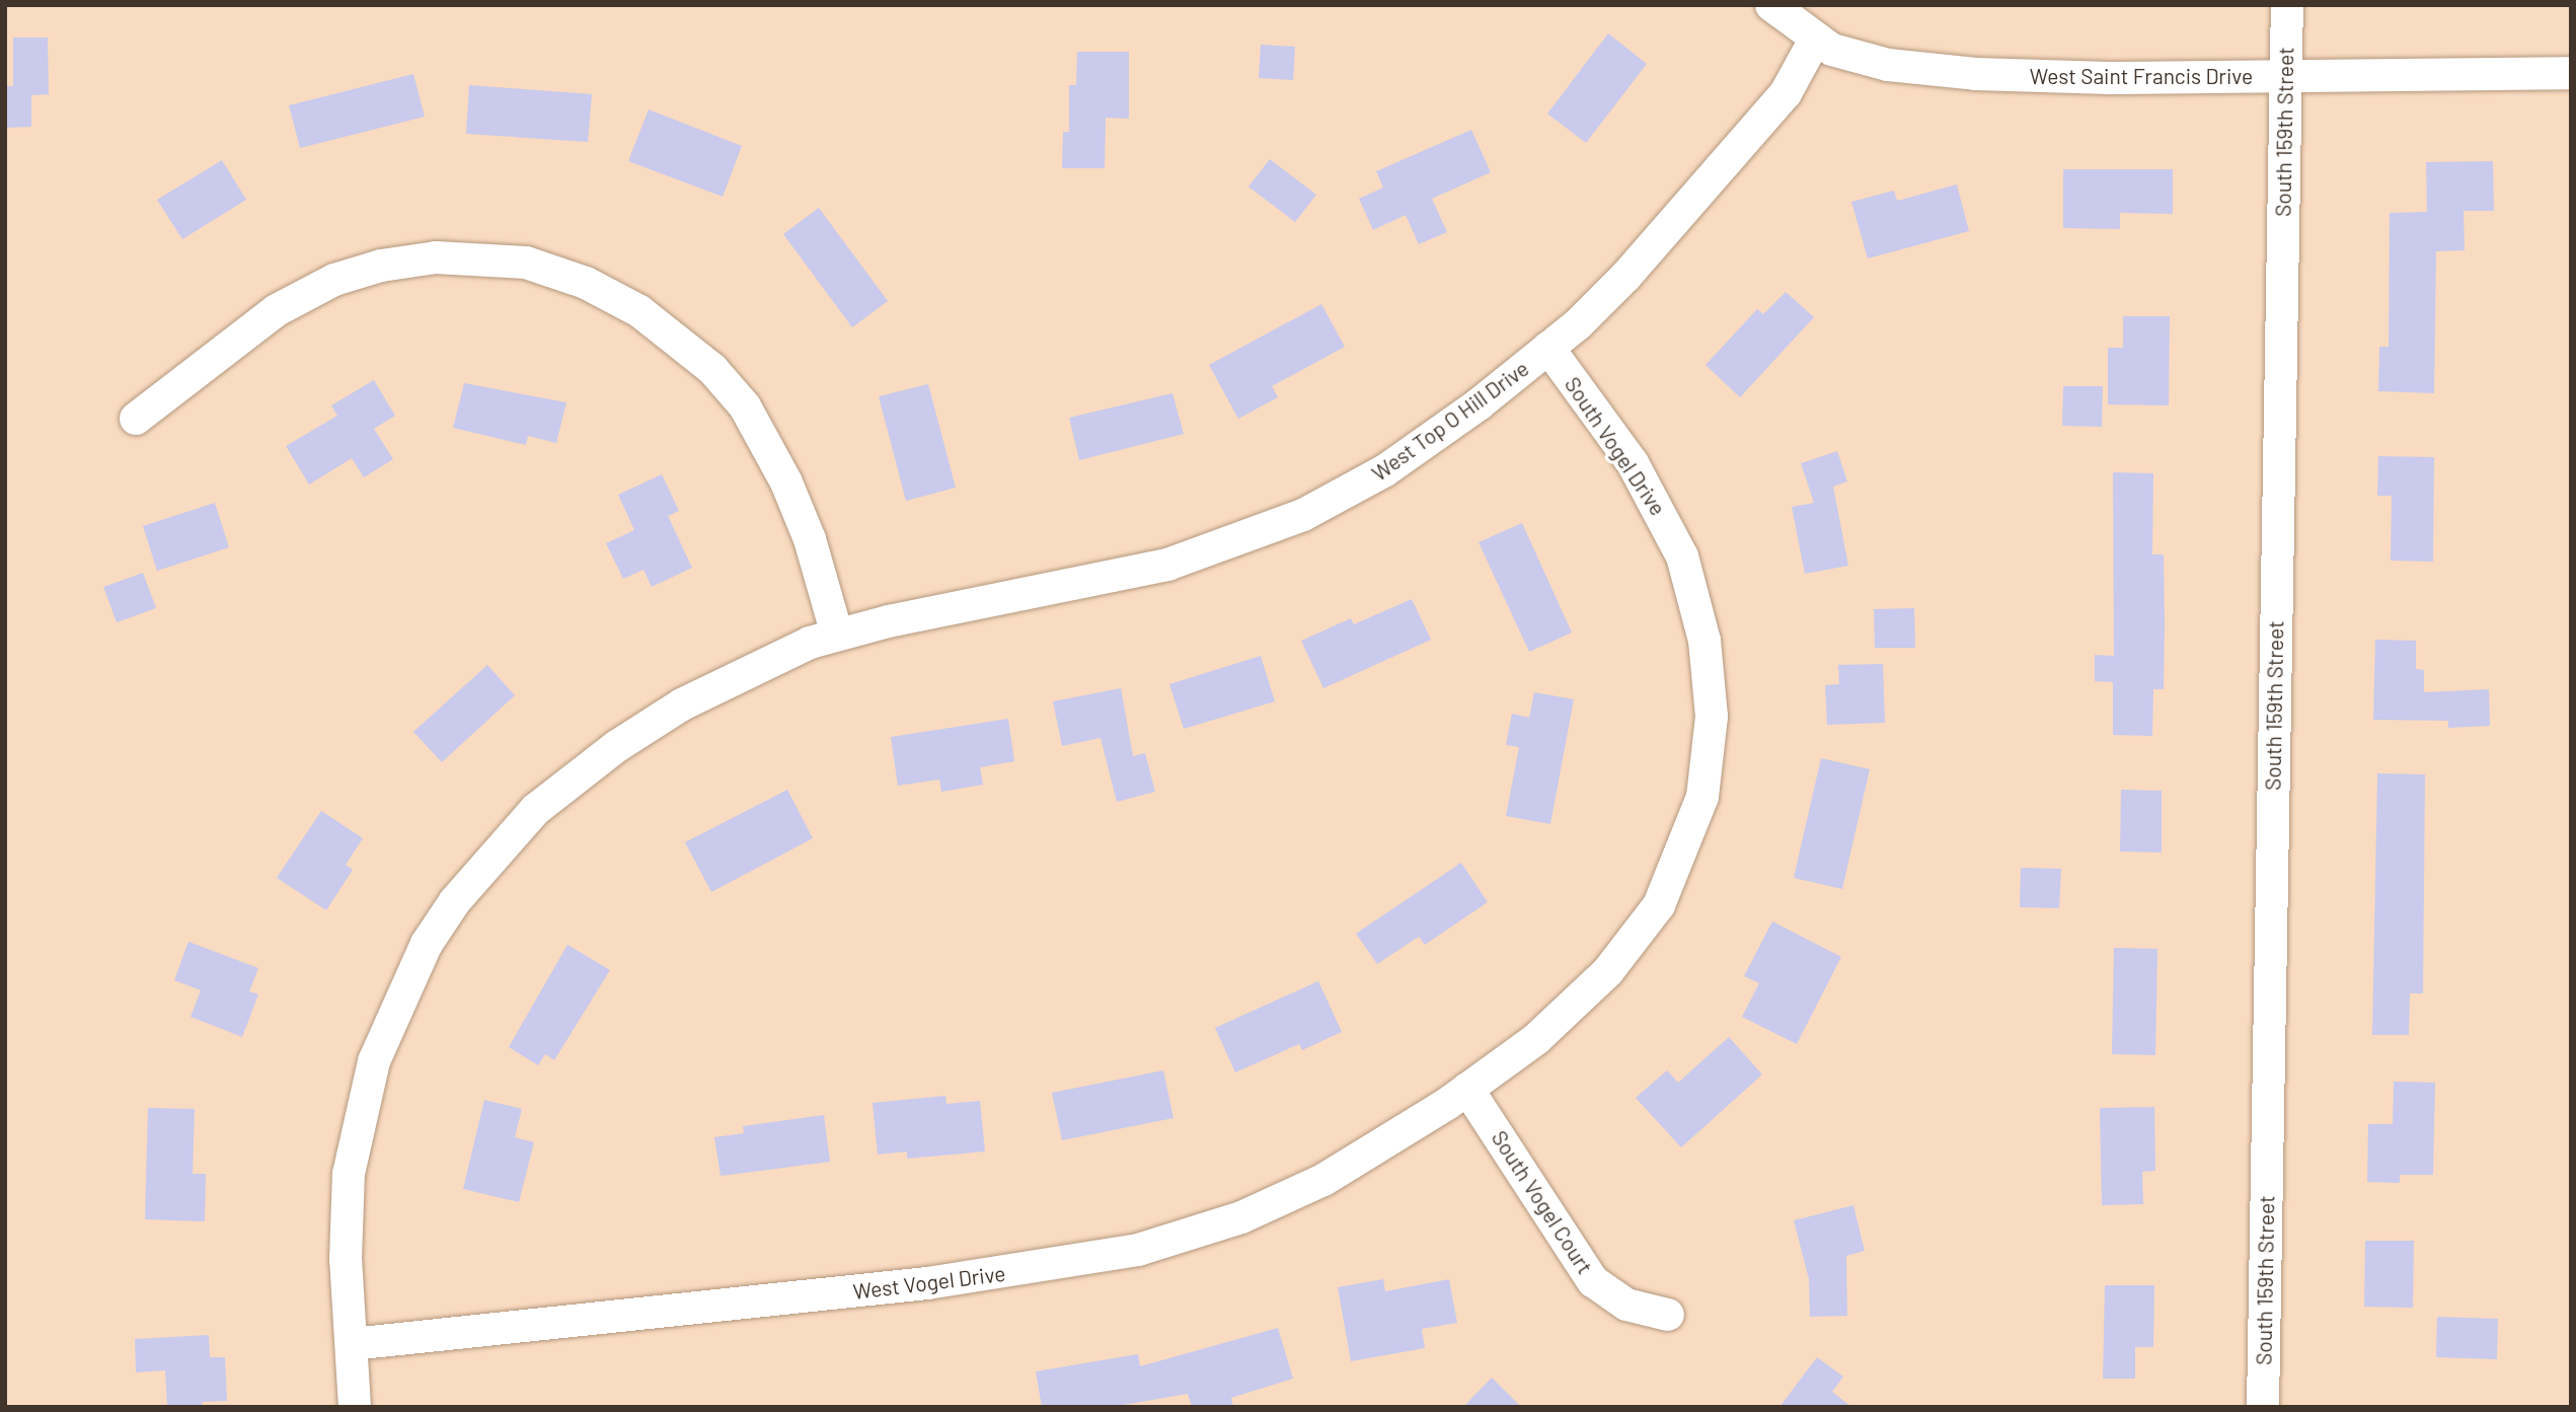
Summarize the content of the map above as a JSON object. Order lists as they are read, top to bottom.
{
  "streets": {
    "street": [
      "West Saint Francis Drive",
      "South 159th Street",
      "West Top O Hill Drive",
      "South Vogel Drive",
      "South Vogel Court",
      "West Vogel Drive"
    ]
  },
  "crossings": [
    ["West Saint Francis Drive", "South 159th Street"],
    ["West Saint Francis Drive", "West Top O Hill Drive"],
    ["West Top O Hill Drive", "South Vogel Drive"],
    ["West Top O Hill Drive", "West Vogel Drive"],
    ["South Vogel Drive", "South Vogel Court"],
    ["South Vogel Drive", "West Vogel Drive"],
    ["South Vogel Court", "West Vogel Drive"]
  ]
}
